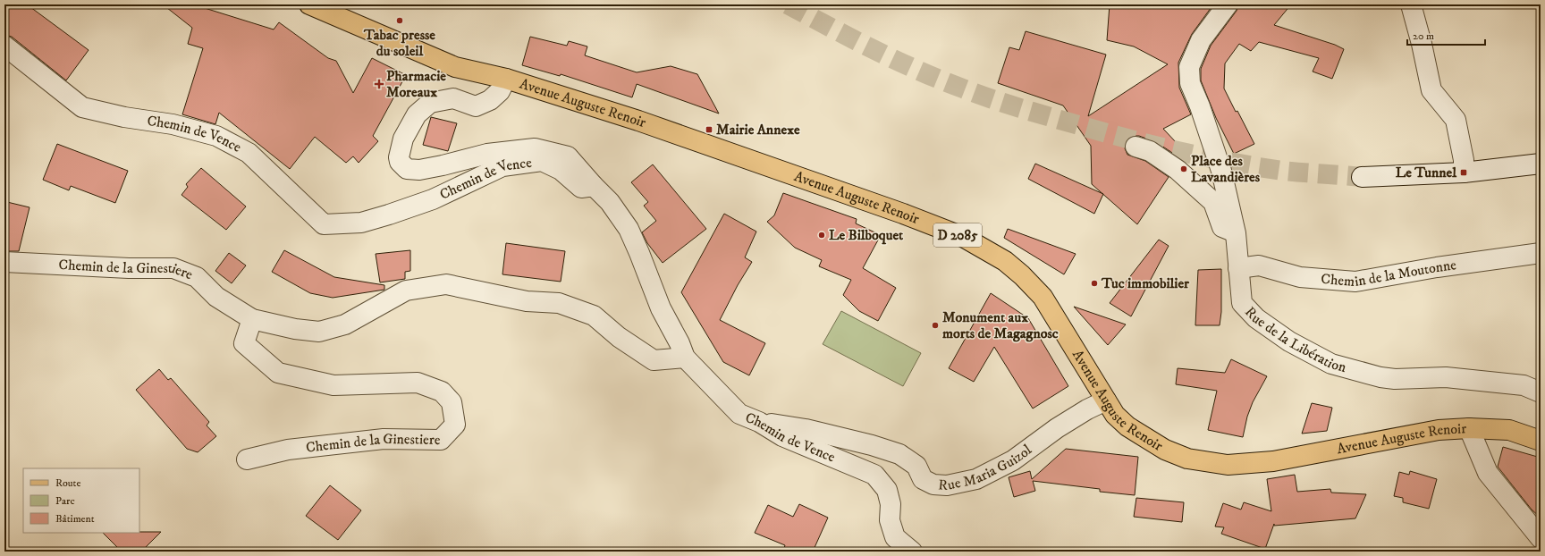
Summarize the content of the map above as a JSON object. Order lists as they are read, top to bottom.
{
  "streets": {
    "main road": ["Avenue Auguste Renoir", "D 2085"],
    "street": [
      "Chemin de Vence",
      "Chemin de la Moutonne",
      "Chemin de la Ginestiere",
      "Rue de la Libération",
      "Rue Maria Guizol"
    ]
  },
  "crossings": [
    ["Avenue Auguste Renoir", "Rue Maria Guizol"],
    ["Chemin de Vence", "Chemin de la Ginestiere"],
    ["Chemin de Vence", "Rue Maria Guizol"],
    ["Chemin de la Moutonne", "Rue de la Libération"]
  ],
  "places": {
    "other": [
      "Tabac presse du soleil",
      "Place des Lavandières",
      "Le Bilboquet",
      "Tuc immobilier",
      "Monument aux morts de Magagnosc"
    ],
    "health": ["Pharmacie Moreaux"],
    "transit": ["Mairie Annexe", "Le Tunnel"]
  },
  "legend": ["Route", "Parc", "Bâtiment"],
  "scale_bar": "20 m"
}
